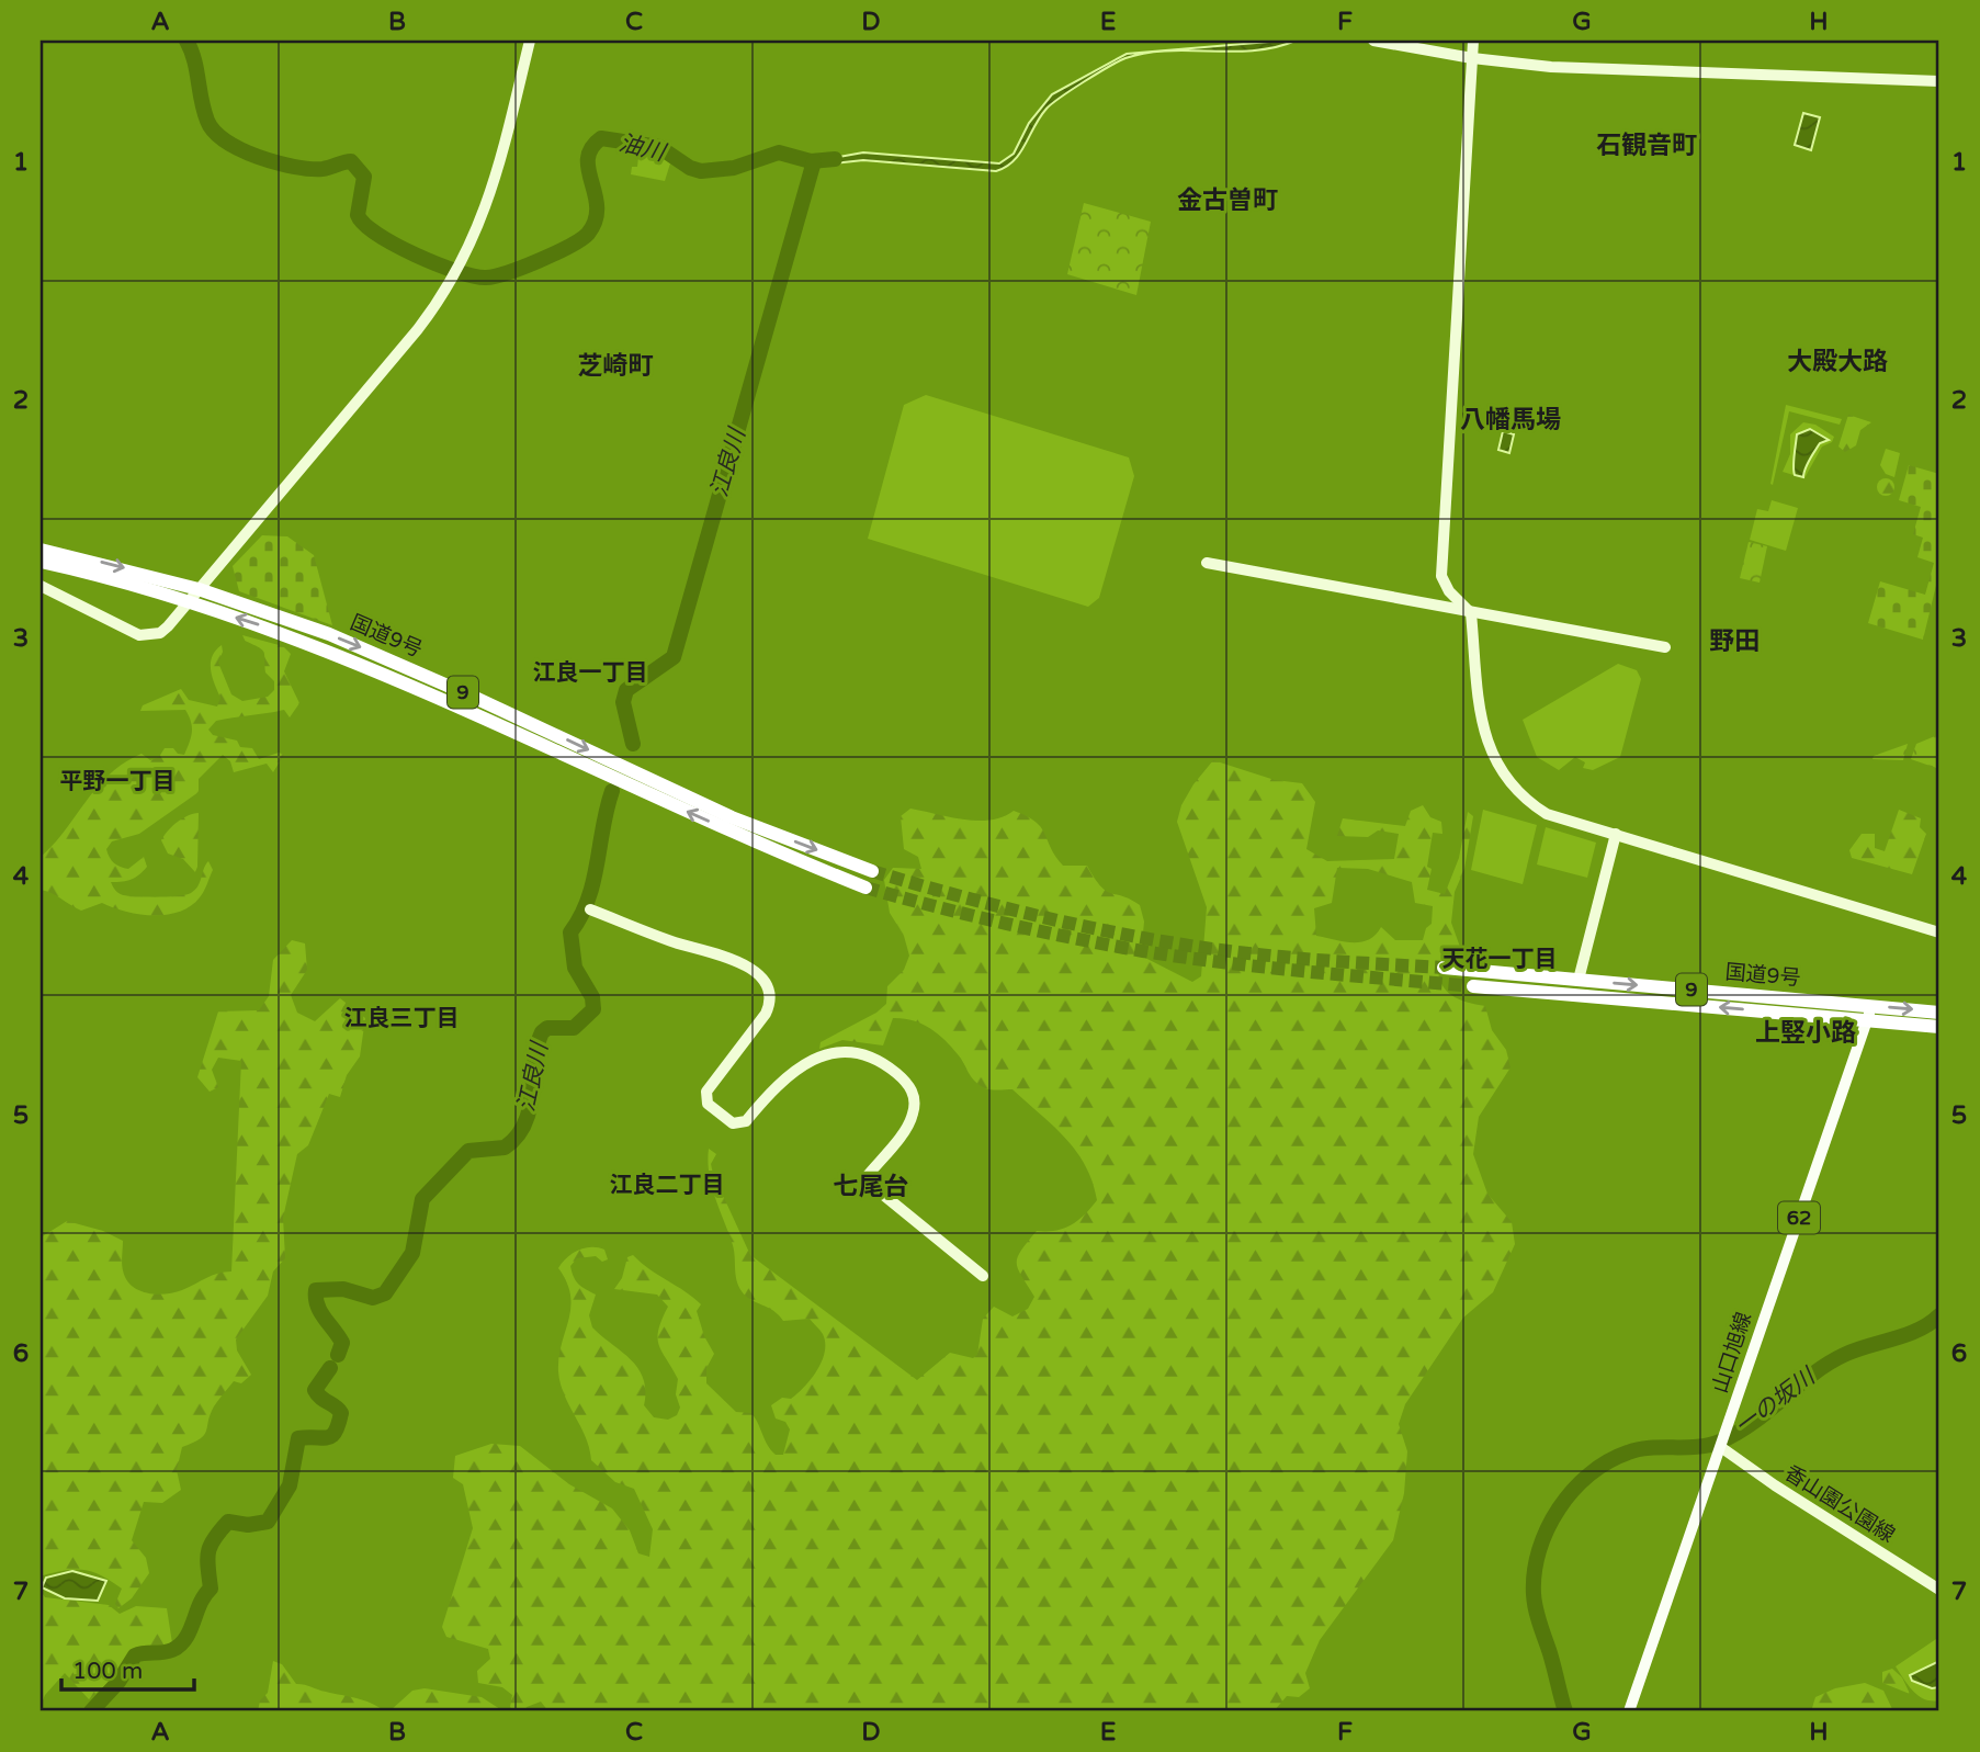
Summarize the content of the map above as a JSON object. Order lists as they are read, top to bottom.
{
  "streets": {
    "highway": ["国道9号", "9"],
    "main road": ["62", "山口旭線"],
    "street": ["香山園公園線"]
  },
  "crossings": [
    ["国道9号", "山口旭線"],
    ["山口旭線", "香山園公園線"]
  ],
  "districts": [
    "石観音町",
    "金古曽町",
    "大殿大路",
    "芝崎町",
    "八幡馬場",
    "野田",
    "江良一丁目",
    "平野一丁目",
    "天花一丁目",
    "江良三丁目",
    "上竪小路",
    "江良二丁目",
    "七尾台"
  ],
  "water": ["油川", "江良川", "一の坂川"],
  "scale_bar": "100 m",
  "grid": {
    "columns": [
      "A",
      "B",
      "C",
      "D",
      "E",
      "F",
      "G",
      "H"
    ],
    "rows": [
      "1",
      "2",
      "3",
      "4",
      "5",
      "6",
      "7"
    ]
  }
}
